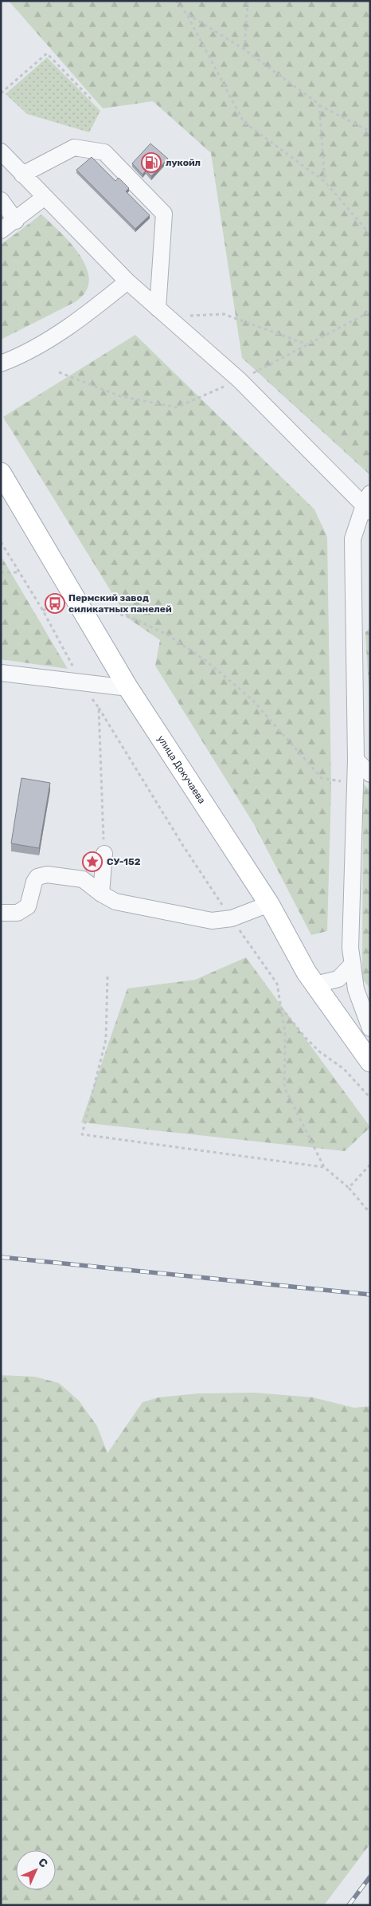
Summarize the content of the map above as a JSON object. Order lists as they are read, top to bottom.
{
  "streets": {
    "main road": ["улица Докучаева"]
  },
  "places": {
    "fuel station": ["лукойл"],
    "bus stop": ["Пермский завод силикатных панелей"],
    "place": ["СУ-152"]
  },
  "north": "top right"
}
